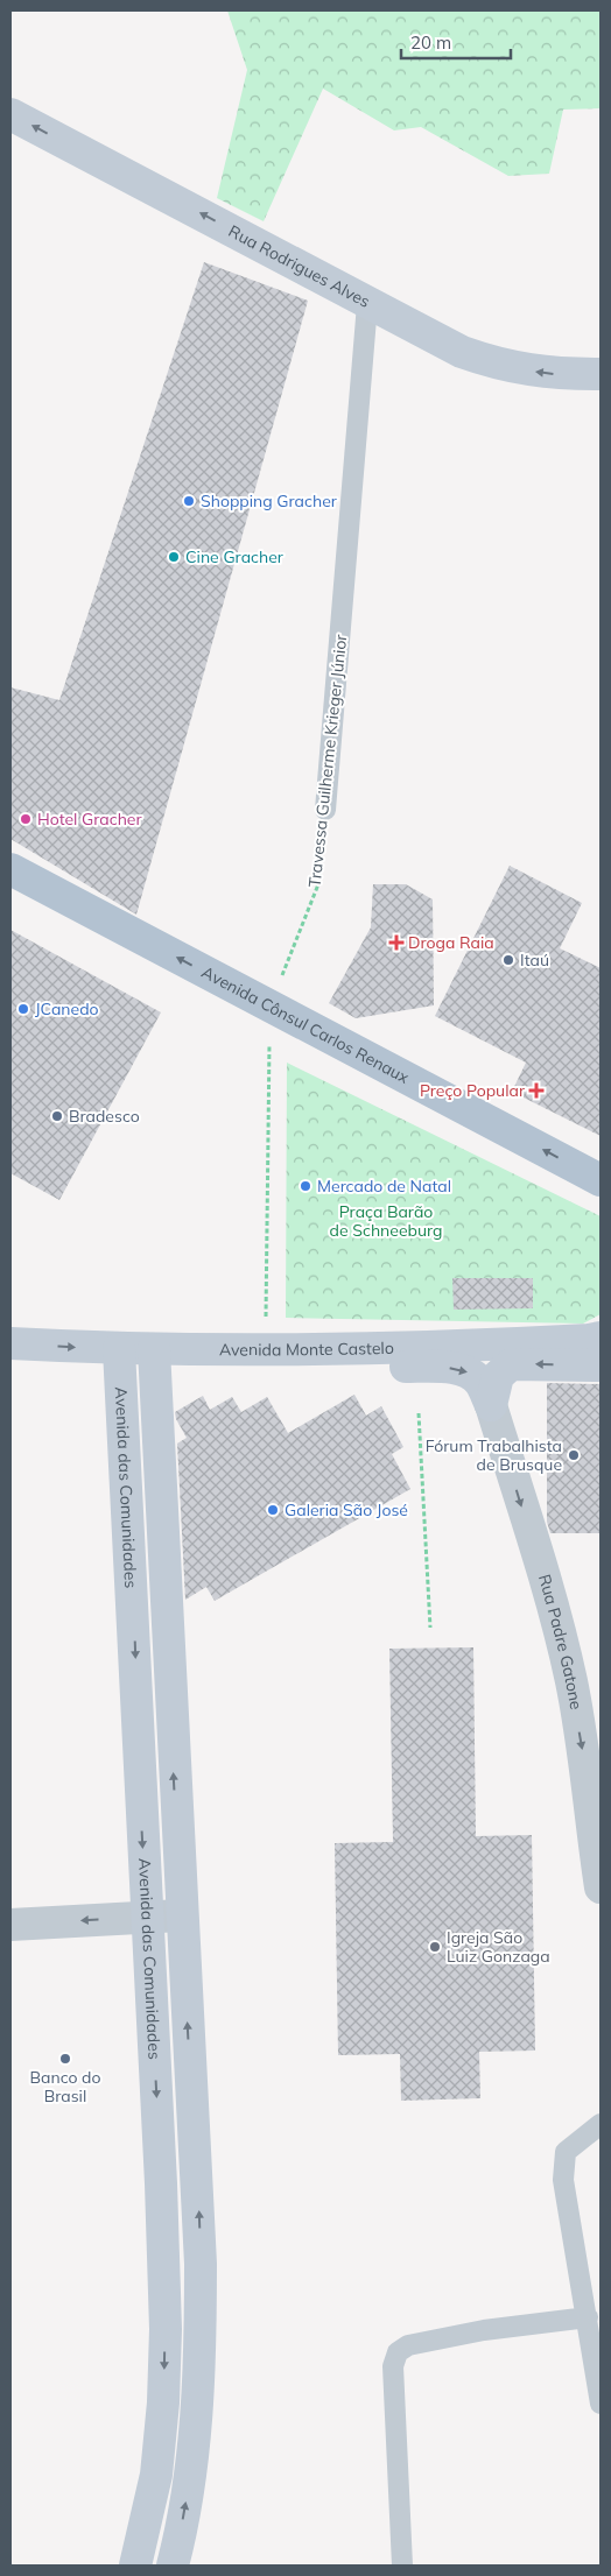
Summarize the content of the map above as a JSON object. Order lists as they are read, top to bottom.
{
  "streets": {
    "main road": [
      "Rua Rodrigues Alves",
      "Avenida Cônsul Carlos Renaux",
      "Avenida Monte Castelo",
      "Avenida das Comunidades"
    ],
    "street": ["Rua Padre Gatone"],
    "lane": ["Travessa Guilherme Krieger Júnior"]
  },
  "crossings": [
    ["Rua Rodrigues Alves", "Travessa Guilherme Krieger Júnior"],
    ["Travessa Guilherme Krieger Júnior", "Avenida Cônsul Carlos Renaux"],
    ["Travessa Guilherme Krieger Júnior", "Avenida Monte Castelo"],
    ["Avenida Monte Castelo", "Avenida das Comunidades"]
  ],
  "one_way": ["Rua Rodrigues Alves", "Avenida Cônsul Carlos Renaux", "Rua Padre Gatone"],
  "parks": ["Praça Barão de Schneeburg"],
  "places": {
    "other": [
      "Shopping Gracher",
      "Cine Gracher",
      "Hotel Gracher",
      "Itaú",
      "JCanedo",
      "Bradesco",
      "Mercado de Natal",
      "Fórum Trabalhista de Brusque",
      "Galeria São José",
      "Igreja São Luiz Gonzaga",
      "Banco do Brasil"
    ],
    "health": ["Droga Raia", "Preço Popular"]
  },
  "scale_bar": "20 m"
}
